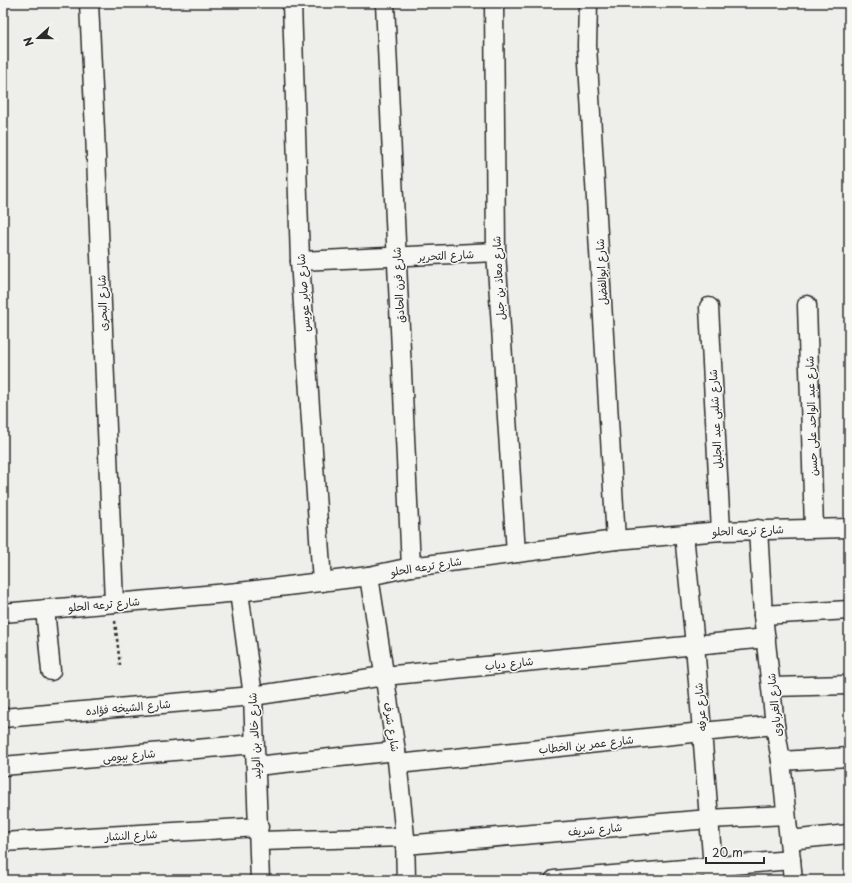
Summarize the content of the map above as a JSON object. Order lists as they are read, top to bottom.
{
  "streets": {
    "street": [
      "شارع التحرير",
      "شارع ابوالفضل",
      "شارع معاذ بن جبل",
      "شارع فرن الحادق",
      "شارع صابر عويس",
      "شارع البحرى",
      "شارع عبد الواحد على حسن",
      "شارع شلبى عبد الجليل",
      "شارع ترعه الحلو",
      "شارع دياب",
      "شارع الغرباوى",
      "شارع الشيخه فؤاده",
      "شارع عرفه",
      "شارع شرف",
      "شارع خالد بن الوليد",
      "شارع عمر بن الخطاب",
      "شارع بيومى",
      "شارع شريف",
      "شارع النشار"
    ]
  },
  "crossings": [
    ["شارع التحرير", "شارع معاذ بن جبل"],
    ["شارع التحرير", "شارع فرن الحادق"],
    ["شارع التحرير", "شارع صابر عويس"],
    ["شارع ابوالفضل", "شارع ترعه الحلو"],
    ["شارع معاذ بن جبل", "شارع ترعه الحلو"],
    ["شارع فرن الحادق", "شارع ترعه الحلو"],
    ["شارع صابر عويس", "شارع ترعه الحلو"],
    ["شارع البحرى", "شارع ترعه الحلو"],
    ["شارع عبد الواحد على حسن", "شارع ترعه الحلو"],
    ["شارع شلبى عبد الجليل", "شارع ترعه الحلو"],
    ["شارع ترعه الحلو", "شارع الغرباوى"],
    ["شارع ترعه الحلو", "شارع عرفه"],
    ["شارع ترعه الحلو", "شارع شرف"],
    ["شارع ترعه الحلو", "شارع خالد بن الوليد"],
    ["شارع دياب", "شارع الغرباوى"],
    ["شارع دياب", "شارع الشيخه فؤاده"],
    ["شارع دياب", "شارع عرفه"],
    ["شارع دياب", "شارع شرف"],
    ["شارع دياب", "شارع خالد بن الوليد"],
    ["شارع الغرباوى", "شارع عمر بن الخطاب"],
    ["شارع الغرباوى", "شارع شريف"],
    ["شارع الشيخه فؤاده", "شارع خالد بن الوليد"],
    ["شارع عرفه", "شارع عمر بن الخطاب"],
    ["شارع عرفه", "شارع شريف"],
    ["شارع شرف", "شارع عمر بن الخطاب"],
    ["شارع شرف", "شارع شريف"],
    ["شارع خالد بن الوليد", "شارع عمر بن الخطاب"],
    ["شارع خالد بن الوليد", "شارع بيومى"],
    ["شارع خالد بن الوليد", "شارع شريف"],
    ["شارع خالد بن الوليد", "شارع النشار"],
    ["شارع شريف", "شارع النشار"]
  ],
  "scale_bar": "20 m",
  "north": "left"
}
